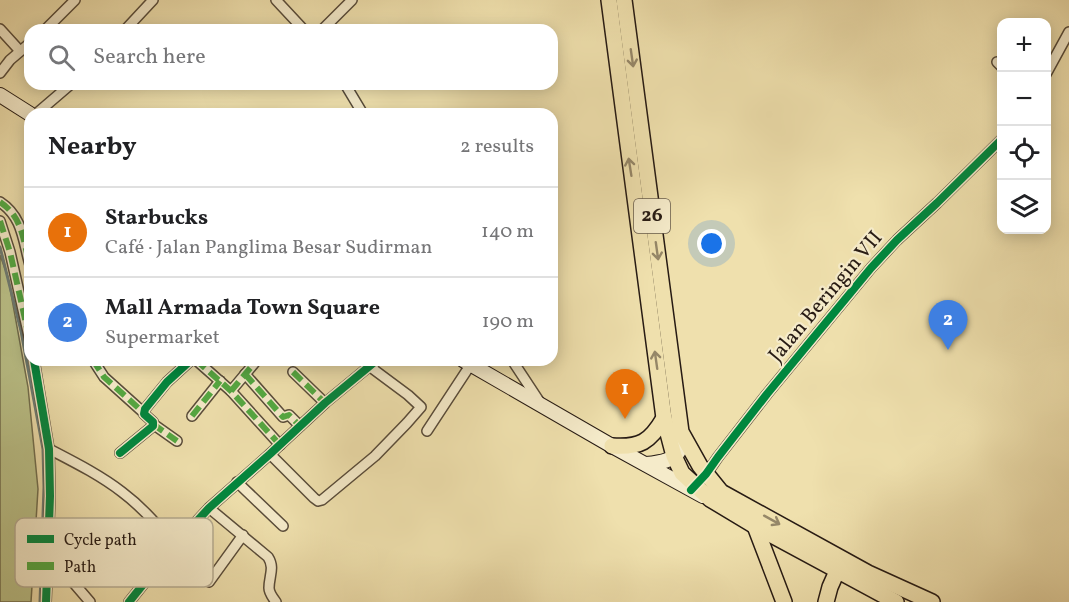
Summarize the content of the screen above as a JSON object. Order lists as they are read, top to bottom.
{
  "streets": {
    "main road": ["26"],
    "street": ["Jalan Beringin VII"]
  },
  "crossings": [
    ["26", "Jalan Beringin VII"]
  ],
  "legend": ["Cycle path", "Path"],
  "page": {
    "map_buttons": ["+", "−"],
    "search": "Search here",
    "heading": ["Nearby", "2 results"],
    "list": [
      {
        "mark": "1",
        "name": "Starbucks",
        "note": "Café · Jalan Panglima Besar Sudirman",
        "value": "140 m"
      },
      {
        "mark": "2",
        "name": "Mall Armada Town Square",
        "note": "Supermarket",
        "value": "190 m"
      }
    ],
    "pins": ["2", "1"]
  }
}
